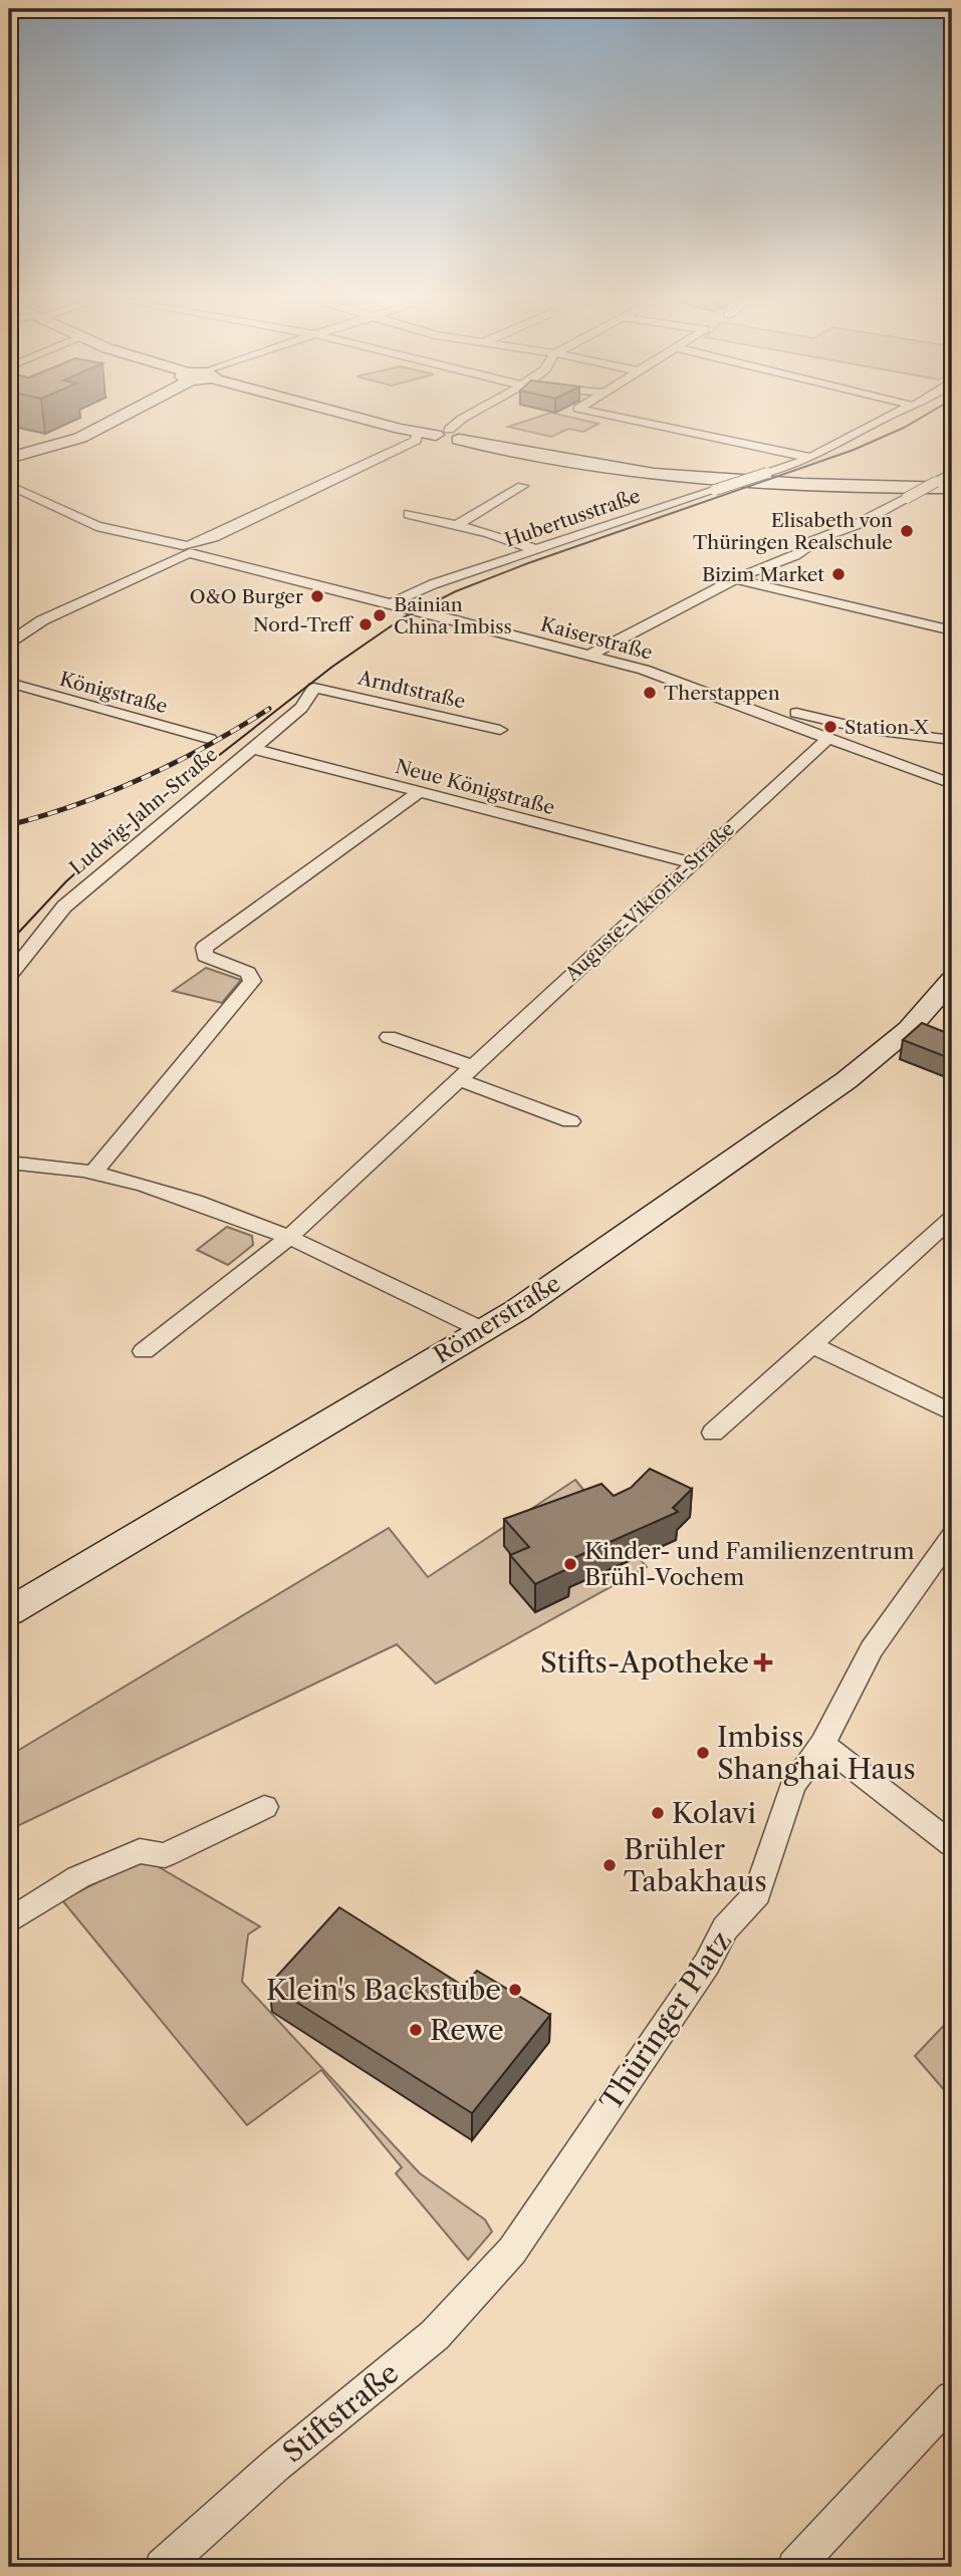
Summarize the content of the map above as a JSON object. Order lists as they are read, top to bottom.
{
  "streets": {
    "main road": ["Römerstraße"],
    "street": [
      "Hubertusstraße",
      "Kaiserstraße",
      "Arndtstraße",
      "Königstraße",
      "Neue Königstraße",
      "Ludwig-Jahn-Straße",
      "Auguste-Viktoria-Straße",
      "Thüringer Platz",
      "Stiftstraße"
    ]
  },
  "crossings": [
    ["Hubertusstraße", "Kaiserstraße"],
    ["Kaiserstraße", "Auguste-Viktoria-Straße"],
    ["Arndtstraße", "Ludwig-Jahn-Straße"],
    ["Neue Königstraße", "Ludwig-Jahn-Straße"],
    ["Neue Königstraße", "Auguste-Viktoria-Straße"],
    ["Thüringer Platz", "Stiftstraße"]
  ],
  "places": {
    "other": [
      "Elisabeth von Thüringen Realschule",
      "Bizim Market",
      "O&O Burger",
      "Bainian China Imbiss",
      "Nord-Treff",
      "Therstappen",
      "Station X",
      "Kinder- und Familienzentrum Brühl-Vochem",
      "Imbiss Shanghai Haus",
      "Kolavi",
      "Brühler Tabakhaus",
      "Klein's Backstube",
      "Rewe"
    ],
    "health": ["Stifts-Apotheke"]
  }
}
